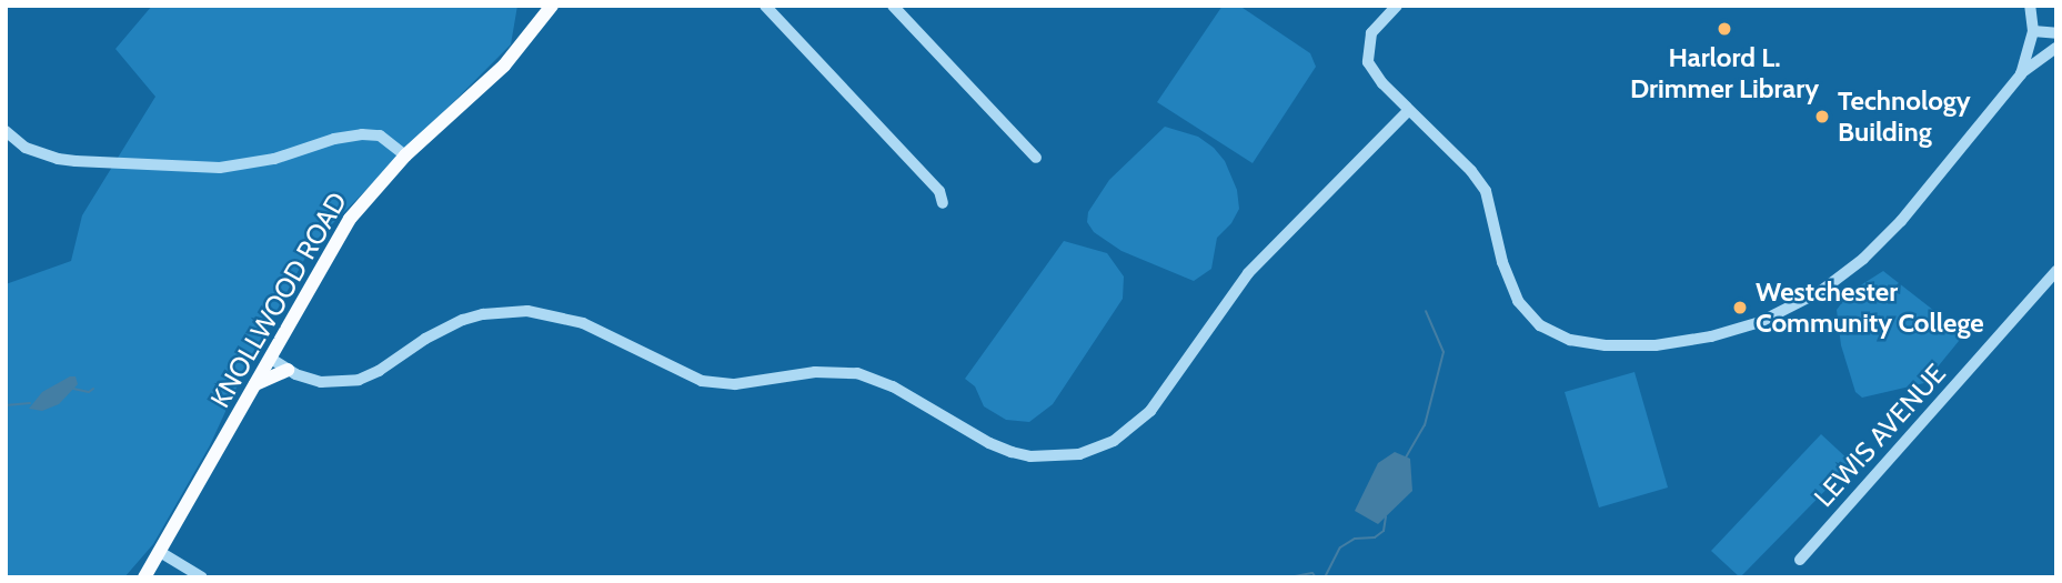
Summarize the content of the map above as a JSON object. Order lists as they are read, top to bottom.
{
  "streets": {
    "main road": ["KNOLLWOOD ROAD"],
    "street": ["LEWIS AVENUE"]
  },
  "places": ["Harlord L. Drimmer Library", "Technology Building", "Westchester Community College"]
}
